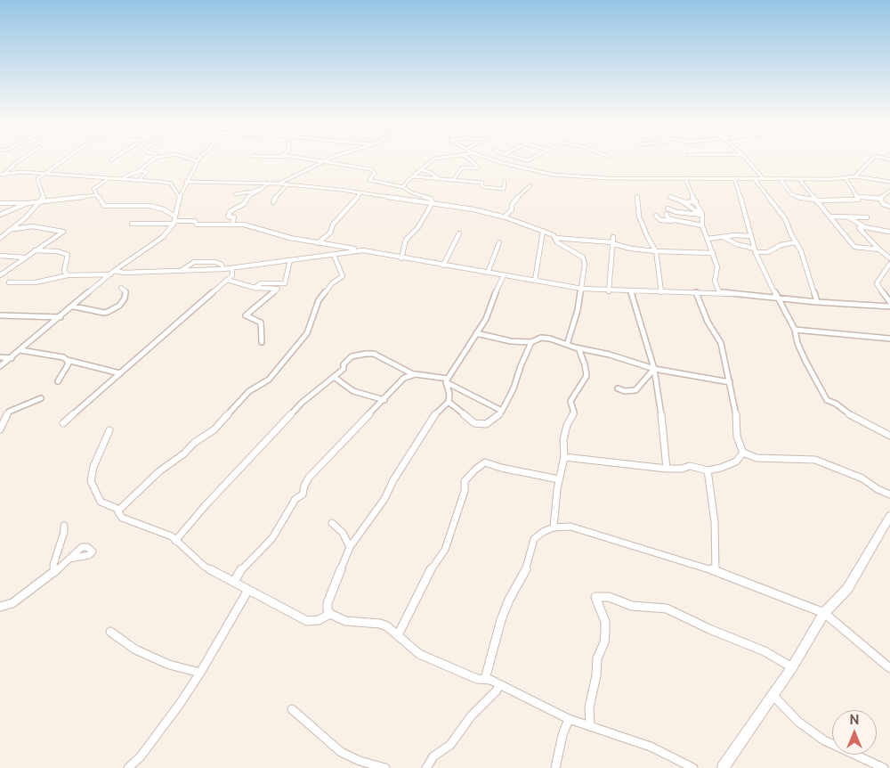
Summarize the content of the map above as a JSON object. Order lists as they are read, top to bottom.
{
  "north": "top"
}
